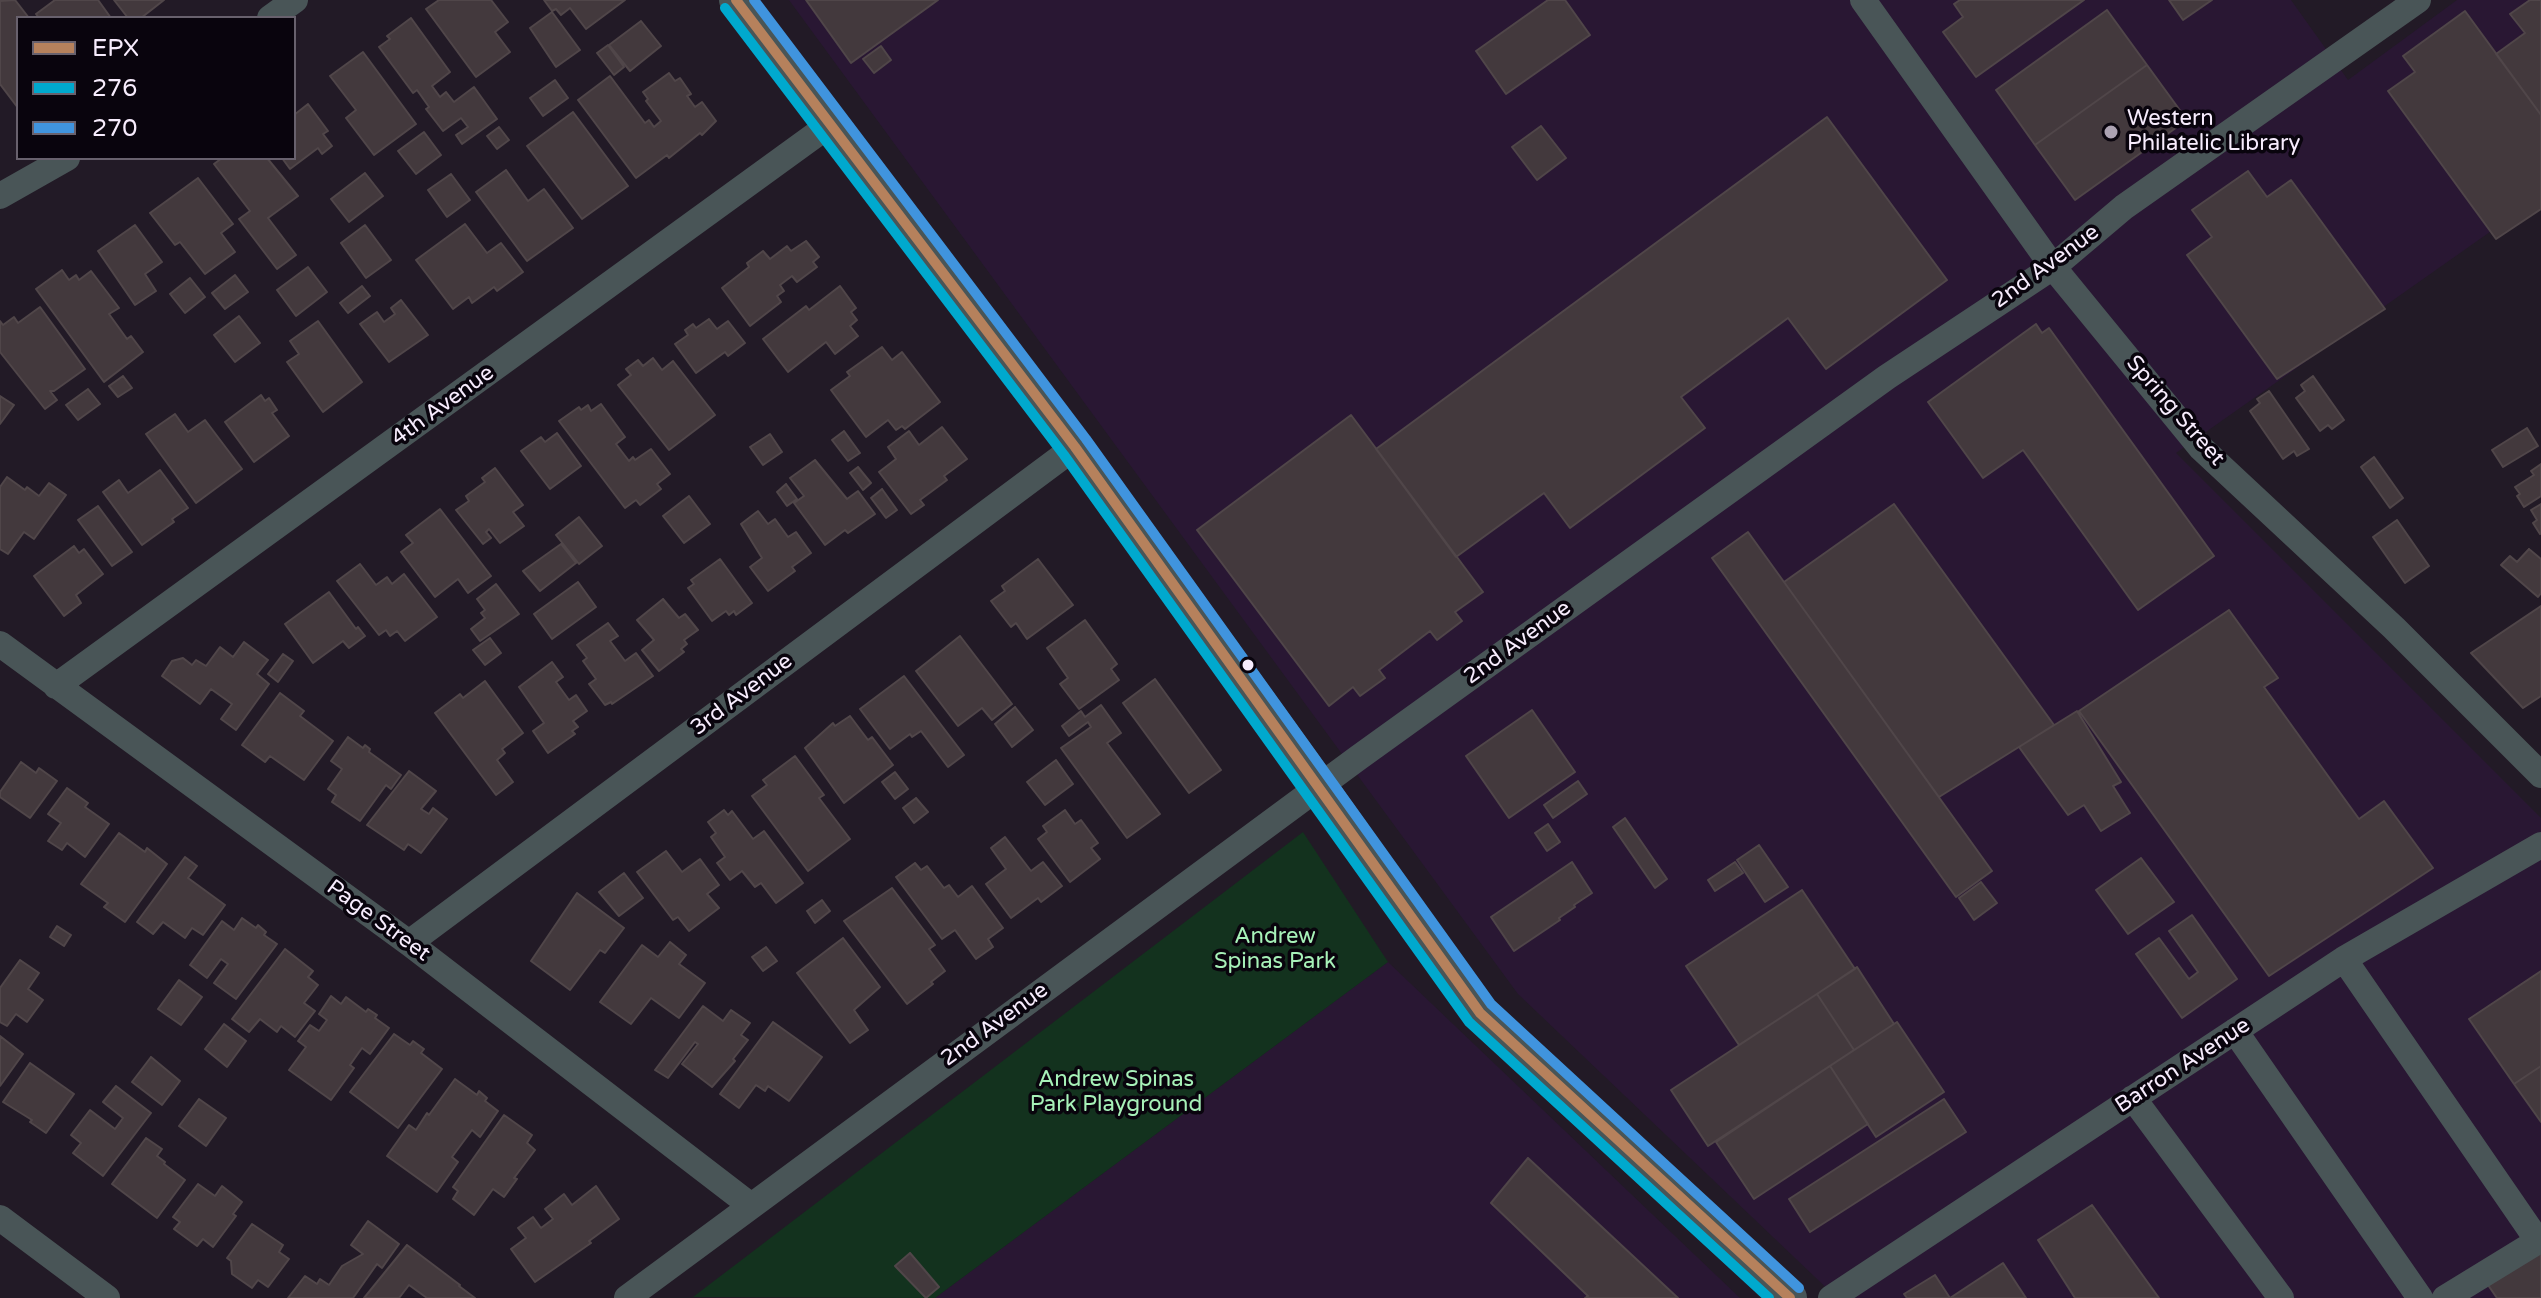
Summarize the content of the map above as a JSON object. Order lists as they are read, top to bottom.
{
  "streets": {
    "street": [
      "2nd Avenue",
      "4th Avenue",
      "Spring Street",
      "3rd Avenue",
      "Page Street",
      "Barron Avenue"
    ]
  },
  "crossings": [
    ["2nd Avenue", "Spring Street"],
    ["2nd Avenue", "Page Street"],
    ["4th Avenue", "Page Street"],
    ["3rd Avenue", "Page Street"]
  ],
  "parks": ["Andrew Spinas Park", "Andrew Spinas Park Playground"],
  "places": ["Western Philatelic Library"],
  "lines": ["transit line EPX", "transit line 270", "transit line 276"],
  "legend": ["EPX", "276", "270"]
}
